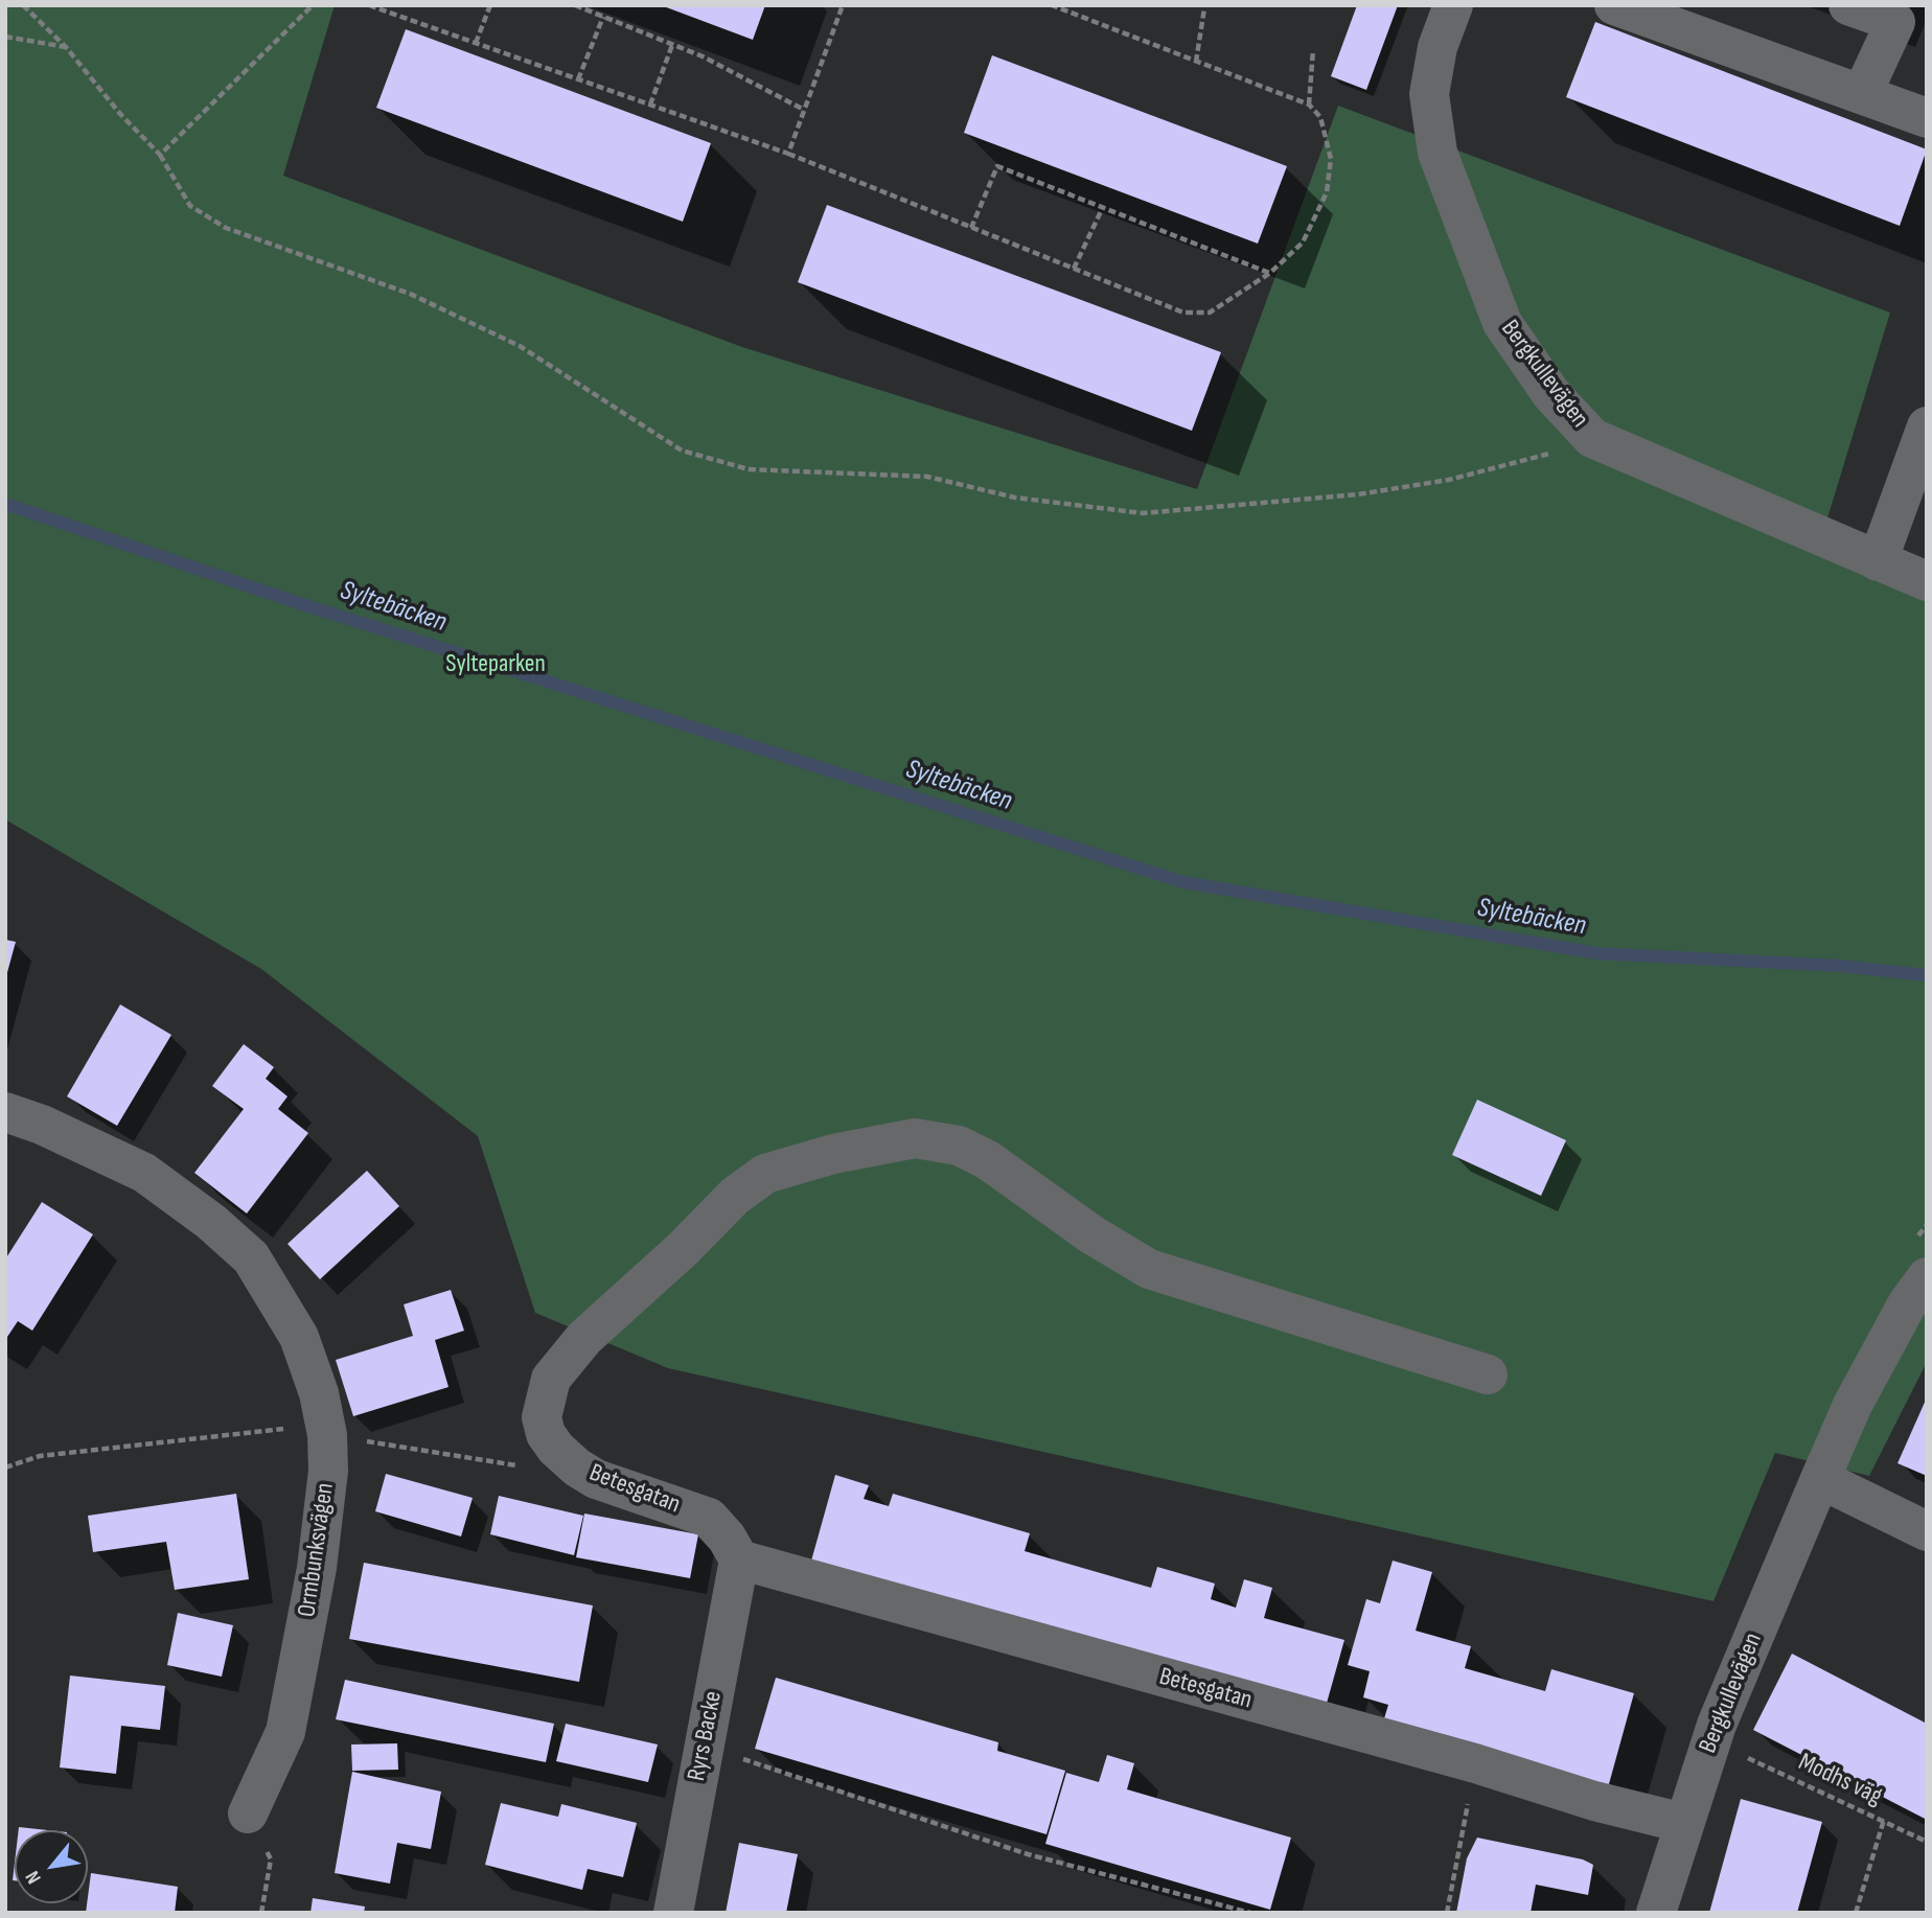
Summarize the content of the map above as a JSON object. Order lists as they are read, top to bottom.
{
  "streets": {
    "street": [
      "Bergkullevägen",
      "Betesgatan",
      "Ormbunksvägen",
      "Ryrs Backe"
    ],
    "path": ["Modhs väg"]
  },
  "crossings": [
    ["Bergkullevägen", "Betesgatan"],
    ["Betesgatan", "Ryrs Backe"]
  ],
  "water": ["Syltebäcken"],
  "parks": ["Sylteparken"],
  "north": "bottom left"
}
